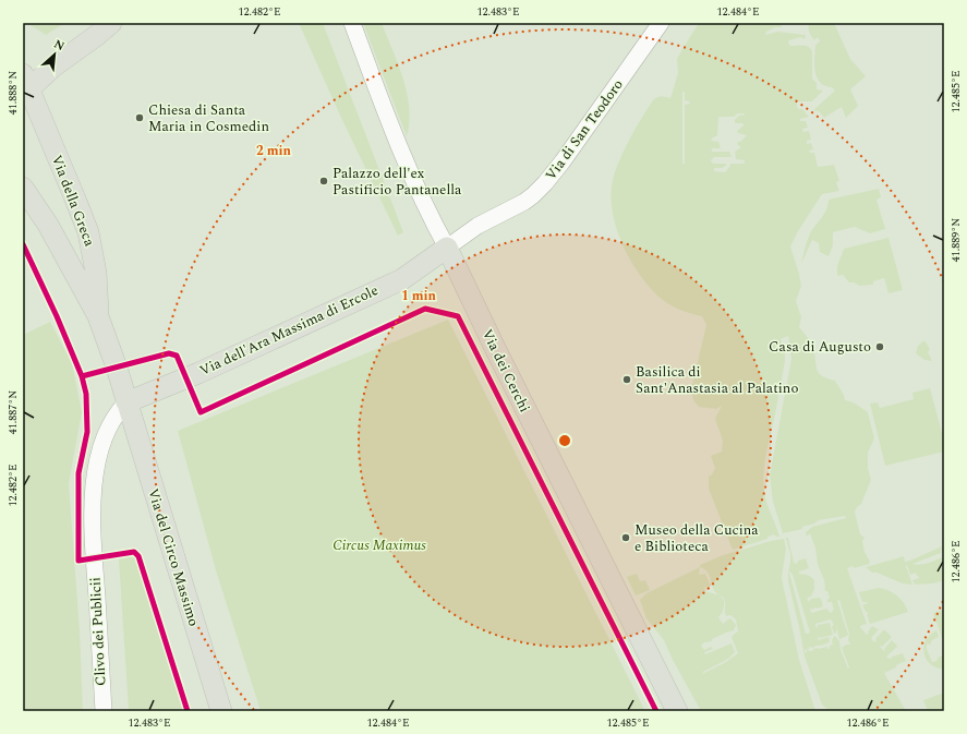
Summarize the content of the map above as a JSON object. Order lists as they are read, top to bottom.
{
  "streets": {
    "main road": [
      "Via della Greca",
      "Via dell'Ara Massima di Ercole",
      "Via dei Cerchi",
      "Via del Circo Massimo"
    ],
    "street": ["Via di San Teodoro", "Clivo dei Publicii"]
  },
  "crossings": [
    ["Via di San Teodoro", "Via dell'Ara Massima di Ercole"],
    ["Via di San Teodoro", "Via dei Cerchi"],
    ["Via della Greca", "Via dell'Ara Massima di Ercole"],
    ["Via della Greca", "Via del Circo Massimo"],
    ["Via della Greca", "Clivo dei Publicii"],
    ["Via dell'Ara Massima di Ercole", "Via dei Cerchi"],
    ["Via dell'Ara Massima di Ercole", "Via del Circo Massimo"],
    ["Via dell'Ara Massima di Ercole", "Clivo dei Publicii"],
    ["Via del Circo Massimo", "Clivo dei Publicii"]
  ],
  "parks": ["Circus Maximus"],
  "places": [
    "Chiesa di Santa Maria in Cosmedin",
    "Palazzo dell'ex Pastificio Pantanella",
    "Casa di Augusto",
    "Basilica di Sant'Anastasia al Palatino",
    "Museo della Cucina e Biblioteca"
  ],
  "north": "top right",
  "coordinates": [
    "12.482°E",
    "12.483°E",
    "12.484°E",
    "12.485°E",
    "41.888°N",
    "41.889°N",
    "41.887°N",
    "12.486°E"
  ],
  "rings": ["2 min", "1 min"]
}
